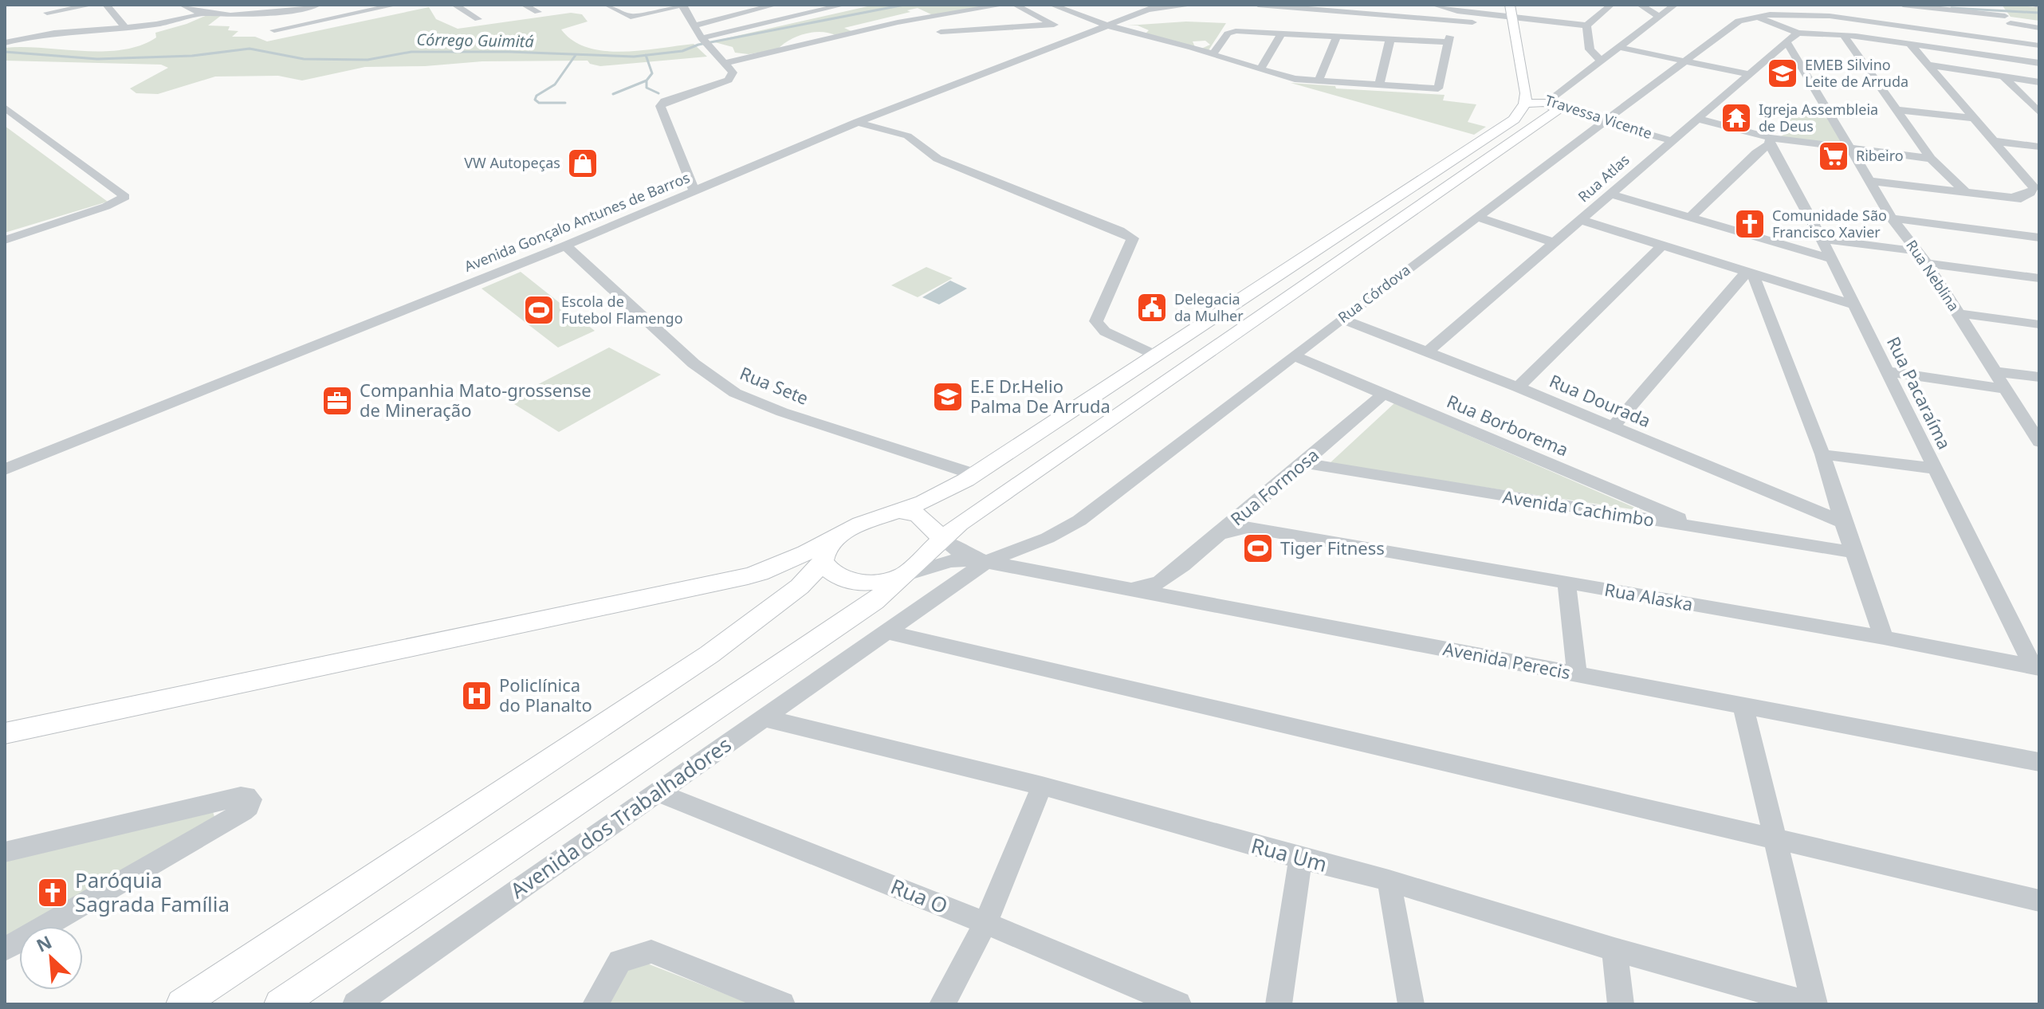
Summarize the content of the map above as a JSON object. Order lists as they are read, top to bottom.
{
  "streets": {
    "street": [
      "Travessa Vicente",
      "Rua Atlas",
      "Avenida Gonçalo Antunes de Barros",
      "Rua Neblina",
      "Rua Córdova",
      "Rua Sete",
      "Rua Pacaraíma",
      "Rua Dourada",
      "Rua Borborema",
      "Rua Formosa",
      "Avenida Cachimbo",
      "Rua Alaska",
      "Avenida Perecis",
      "Avenida dos Trabalhadores",
      "Rua Um",
      "Rua O"
    ]
  },
  "crossings": [
    ["Travessa Vicente", "Rua Atlas"],
    ["Travessa Vicente", "Rua Córdova"],
    ["Rua Atlas", "Rua Neblina"],
    ["Rua Atlas", "Rua Dourada"],
    ["Avenida Gonçalo Antunes de Barros", "Rua Sete"],
    ["Rua Córdova", "Rua Dourada"],
    ["Rua Córdova", "Rua Borborema"],
    ["Rua Córdova", "Avenida Perecis"],
    ["Rua Córdova", "Avenida dos Trabalhadores"],
    ["Rua Pacaraíma", "Rua Alaska"],
    ["Rua Borborema", "Rua Formosa"],
    ["Rua Borborema", "Avenida Cachimbo"],
    ["Rua Formosa", "Avenida Cachimbo"],
    ["Rua Formosa", "Rua Alaska"],
    ["Rua Formosa", "Avenida Perecis"],
    ["Avenida Perecis", "Avenida dos Trabalhadores"],
    ["Avenida dos Trabalhadores", "Rua Um"],
    ["Avenida dos Trabalhadores", "Rua O"]
  ],
  "water": ["Córrego Guimitá"],
  "places": {
    "school or university": ["EMEB Silvino Leite de Arruda", "E.E Dr.Helio Palma De Arruda"],
    "temple": ["Igreja Assembleia de Deus"],
    "supermarket": ["Ribeiro"],
    "shop": ["VW Autopeças"],
    "church": ["Comunidade São Francisco Xavier", "Paróquia Sagrada Família"],
    "public building": ["Delegacia da Mulher"],
    "sports": ["Escola de Futebol Flamengo", "Tiger Fitness"],
    "office": ["Companhia Mato-grossense de Mineração"],
    "hospital": ["Policlínica do Planalto"]
  },
  "north": "top left"
}
